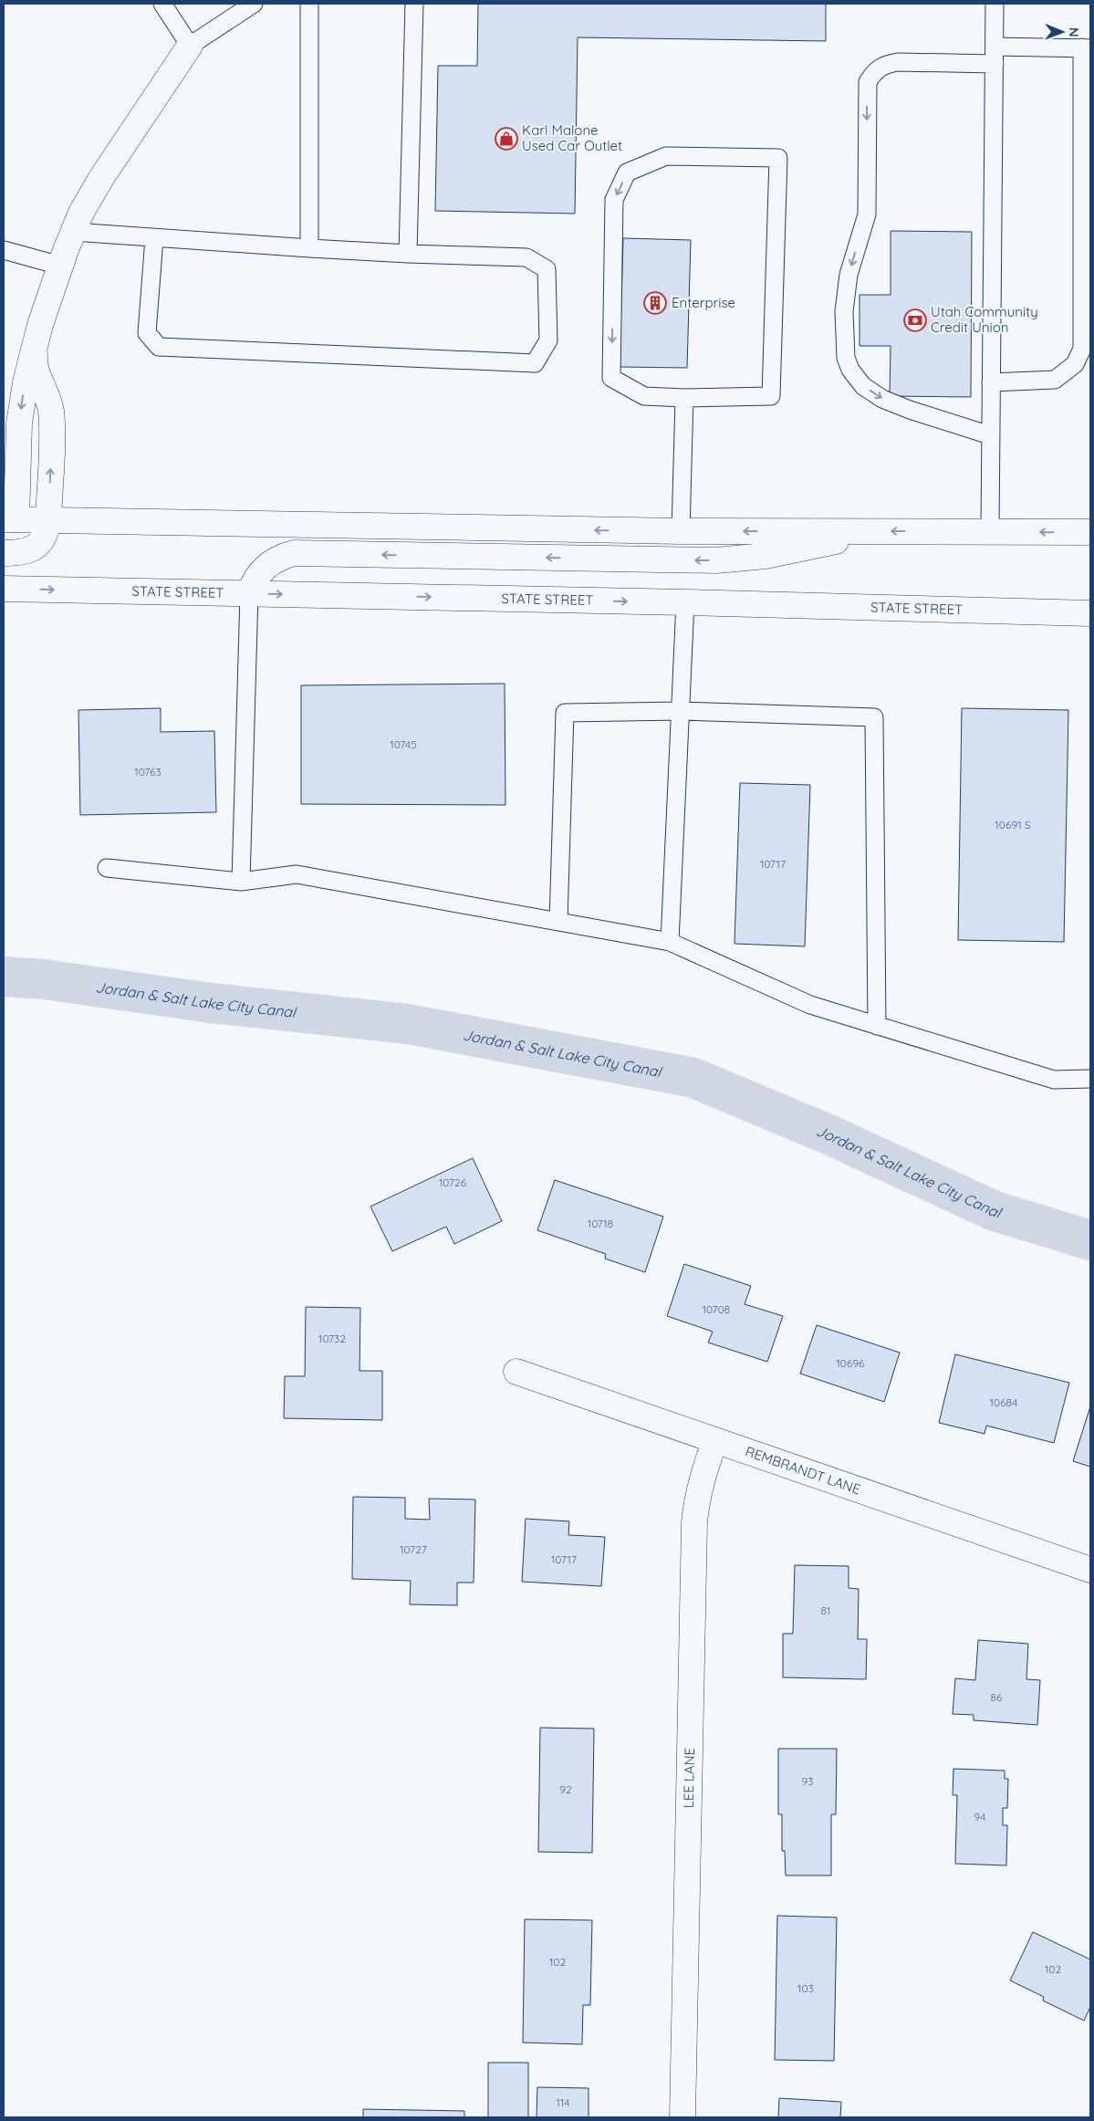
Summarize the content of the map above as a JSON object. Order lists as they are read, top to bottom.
{
  "streets": {
    "main road": ["STATE STREET", "REMBRANDT LANE", "LEE LANE"]
  },
  "crossings": [
    ["REMBRANDT LANE", "LEE LANE"]
  ],
  "water": ["Jordan & Salt Lake City Canal"],
  "places": {
    "shop": ["Karl Malone Used Car Outlet"],
    "building": ["Enterprise"],
    "bank": ["Utah Community Credit Union"]
  },
  "house_numbers": [
    "10745",
    "10763",
    "10691 S",
    "10717",
    "10726",
    "10718",
    "10708",
    "10732",
    "10696",
    "10684",
    "10727",
    "10717",
    "81",
    "86",
    "93",
    "92",
    "94",
    "102",
    "102",
    "103",
    "114"
  ],
  "north": "right"
}
